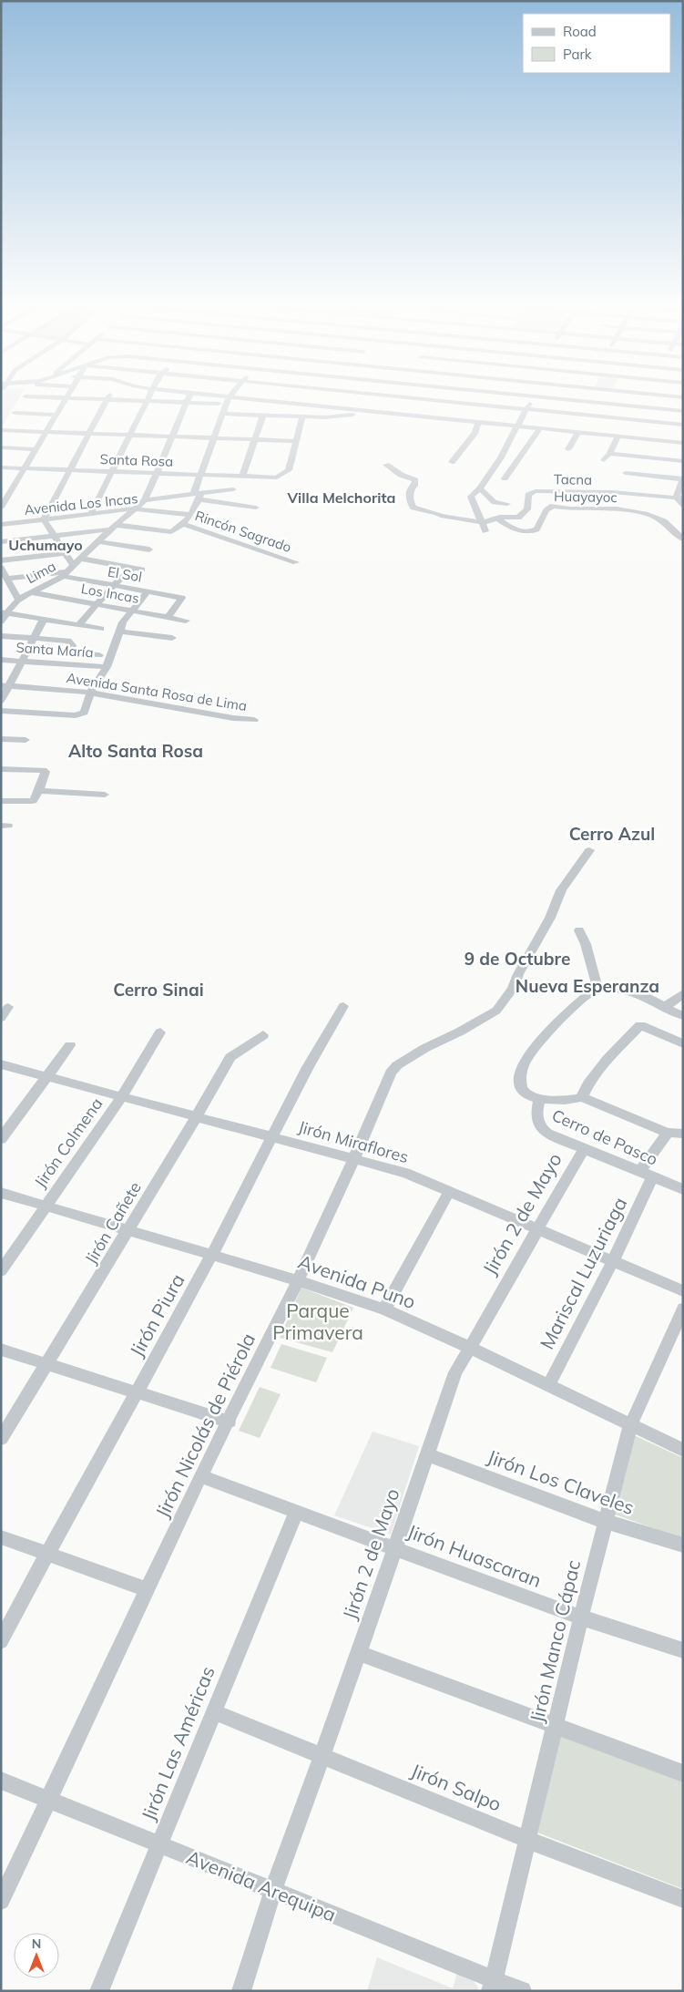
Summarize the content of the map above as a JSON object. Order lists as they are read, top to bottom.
{
  "streets": {
    "street": [
      "Santa Rosa",
      "Tacna",
      "Huayayoc",
      "Avenida Los Incas",
      "Rincón Sagrado",
      "Lima",
      "El Sol",
      "Los Incas",
      "Santa María",
      "Avenida Santa Rosa de Lima",
      "Cerro de Pasco",
      "Jirón Miraflores",
      "Jirón Colmena",
      "Jirón 2 de Mayo",
      "Jirón Cañete",
      "Mariscal Luzuriaga",
      "Avenida Puno",
      "Jirón Piura",
      "Jirón Nicolás de Piérola",
      "Jirón Los Claveles",
      "Jirón Huascaran",
      "Jirón Manco Cápac",
      "Jirón Las Américas",
      "Jirón Salpo",
      "Avenida Arequipa"
    ]
  },
  "crossings": [
    ["Tacna", "Huayayoc"],
    ["Avenida Los Incas", "Lima"],
    ["Lima", "El Sol"],
    ["Lima", "Los Incas"],
    ["El Sol", "Los Incas"],
    ["Cerro de Pasco", "Jirón 2 de Mayo"],
    ["Cerro de Pasco", "Mariscal Luzuriaga"],
    ["Jirón Miraflores", "Jirón Colmena"],
    ["Jirón Miraflores", "Jirón 2 de Mayo"],
    ["Jirón Miraflores", "Jirón Cañete"],
    ["Jirón Miraflores", "Mariscal Luzuriaga"],
    ["Jirón Miraflores", "Jirón Piura"],
    ["Jirón Miraflores", "Jirón Nicolás de Piérola"],
    ["Jirón Colmena", "Avenida Puno"],
    ["Jirón 2 de Mayo", "Avenida Puno"],
    ["Jirón 2 de Mayo", "Jirón Los Claveles"],
    ["Jirón 2 de Mayo", "Jirón Huascaran"],
    ["Jirón 2 de Mayo", "Jirón Salpo"],
    ["Jirón 2 de Mayo", "Avenida Arequipa"],
    ["Jirón Cañete", "Avenida Puno"],
    ["Mariscal Luzuriaga", "Avenida Puno"],
    ["Avenida Puno", "Jirón Piura"],
    ["Avenida Puno", "Jirón Nicolás de Piérola"],
    ["Avenida Puno", "Jirón Manco Cápac"],
    ["Jirón Nicolás de Piérola", "Jirón Huascaran"],
    ["Jirón Nicolás de Piérola", "Avenida Arequipa"],
    ["Jirón Los Claveles", "Jirón Manco Cápac"],
    ["Jirón Huascaran", "Jirón Manco Cápac"],
    ["Jirón Huascaran", "Jirón Las Américas"],
    ["Jirón Manco Cápac", "Jirón Salpo"],
    ["Jirón Manco Cápac", "Avenida Arequipa"],
    ["Jirón Las Américas", "Jirón Salpo"],
    ["Jirón Las Américas", "Avenida Arequipa"]
  ],
  "districts": [
    "Villa Melchorita",
    "Uchumayo",
    "Alto Santa Rosa",
    "Cerro Azul",
    "9 de Octubre",
    "Nueva Esperanza",
    "Cerro Sinai"
  ],
  "parks": ["Parque Primavera"],
  "legend": ["Road", "Park"],
  "north": "top"
}
